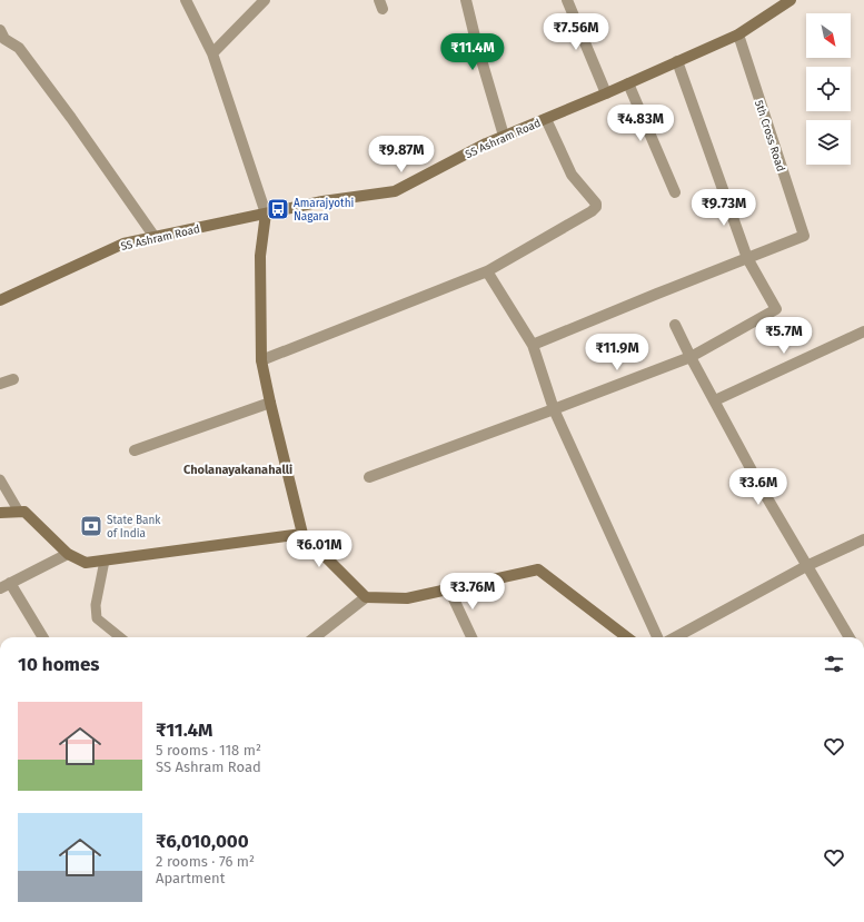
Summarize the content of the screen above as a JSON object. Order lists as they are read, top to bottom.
{
  "streets": {
    "street": ["5th Cross Road", "SS Ashram Road"]
  },
  "crossings": [
    ["5th Cross Road", "SS Ashram Road"]
  ],
  "districts": ["Cholanayakanahalli"],
  "places": {
    "bus stop": ["Amarajyothi Nagara"],
    "bank": ["State Bank of India"]
  },
  "north": "bottom right",
  "page": {
    "price": [
      "₹7.56M",
      "₹11.4M",
      "₹4.83M",
      "₹9.87M",
      "₹9.73M",
      "₹5.7M",
      "₹11.9M",
      "₹3.6M",
      "₹6.01M",
      "₹3.76M"
    ],
    "heading": "10 homes",
    "list": [
      {
        "name": "₹11.4M",
        "note": "5 rooms · 118 m² · SS Ashram Road"
      },
      {
        "name": "₹6,010,000",
        "note": "2 rooms · 76 m² · Apartment"
      }
    ]
  }
}
